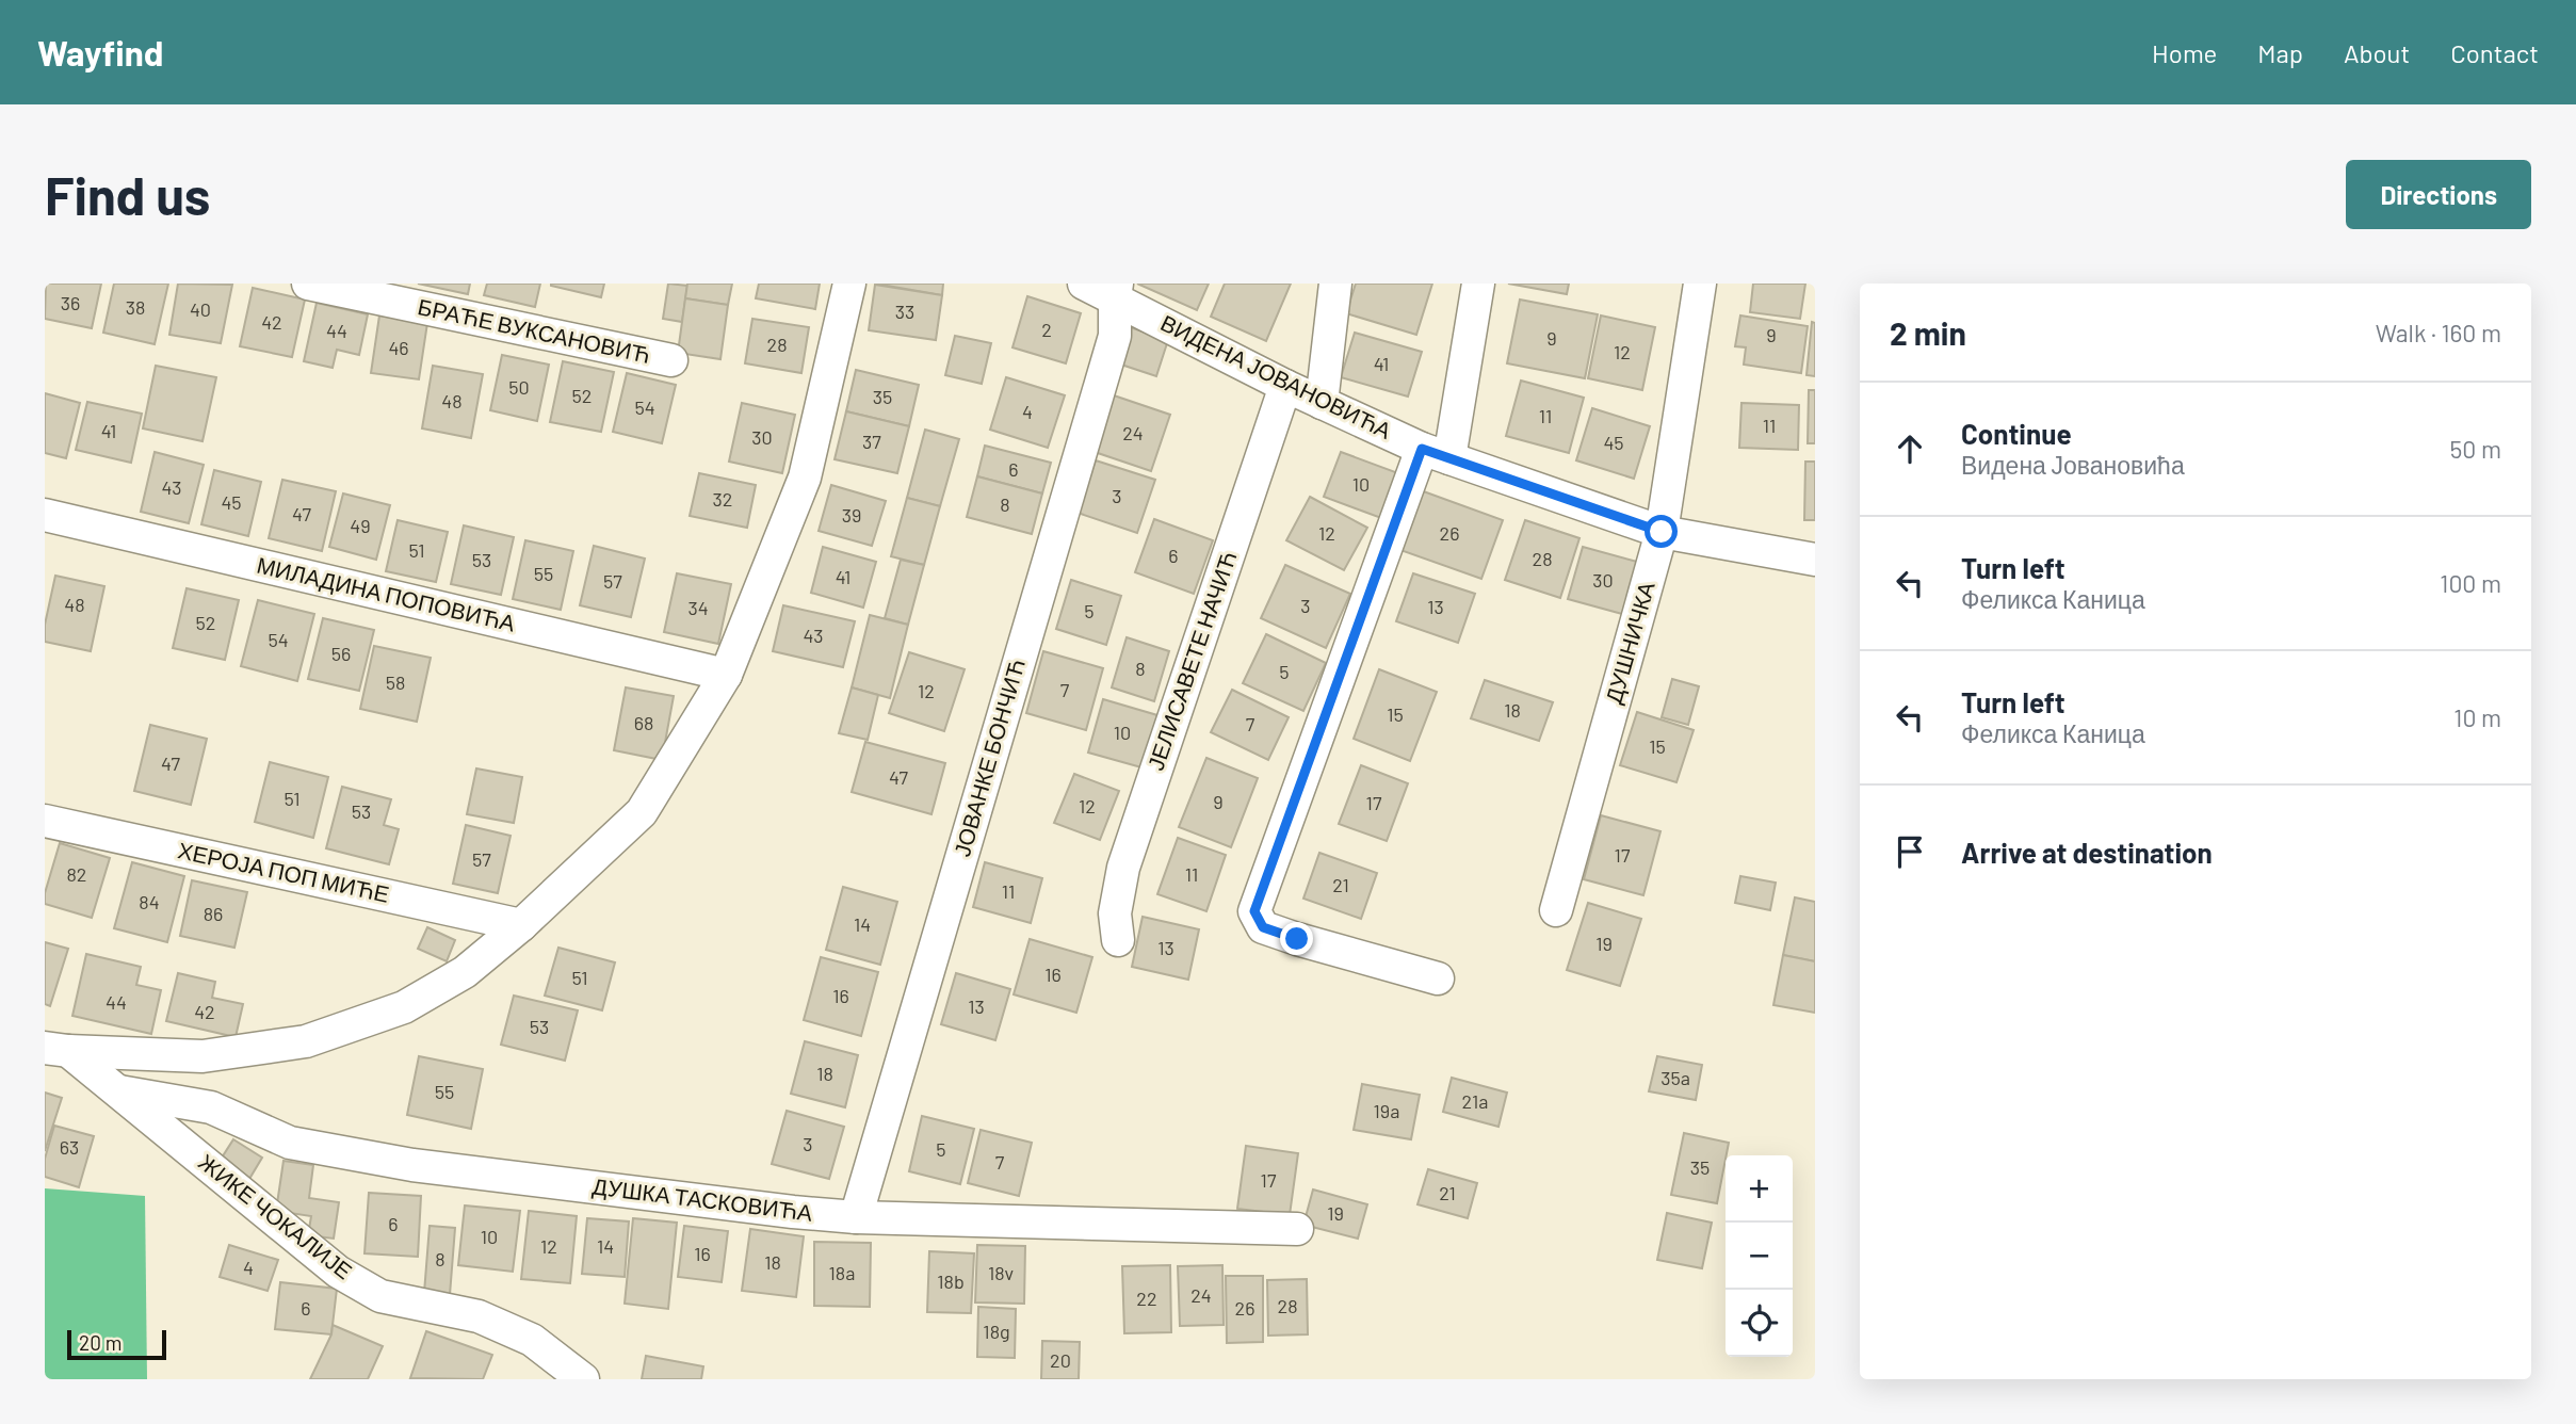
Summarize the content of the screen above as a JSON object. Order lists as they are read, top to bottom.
{
  "streets": {
    "street": [
      "БРАЋЕ ВУКСАНОВИЋ",
      "ВИДЕНА ЈОВАНОВИЋА",
      "МИЛАДИНА ПОПОВИЋА",
      "ДУШНИЧКА",
      "ЈЕЛИСАВЕТЕ НАЧИЋ",
      "ЈОВАНКЕ БОНЧИЋ",
      "ХЕРОЈА ПОП МИЋЕ",
      "ДУШКА ТАСКОВИЋА",
      "ЖИКЕ ЧОКАЛИЈЕ"
    ]
  },
  "crossings": [
    ["ВИДЕНА ЈОВАНОВИЋА", "ДУШНИЧКА"],
    ["ВИДЕНА ЈОВАНОВИЋА", "ЈЕЛИСАВЕТЕ НАЧИЋ"],
    ["ВИДЕНА ЈОВАНОВИЋА", "ЈОВАНКЕ БОНЧИЋ"],
    ["ЈОВАНКЕ БОНЧИЋ", "ДУШКА ТАСКОВИЋА"],
    ["ДУШКА ТАСКОВИЋА", "ЖИКЕ ЧОКАЛИЈЕ"]
  ],
  "house_numbers": [
    "36",
    "38",
    "40",
    "33",
    "42",
    "2",
    "44",
    "9",
    "9",
    "28",
    "46",
    "12",
    "41",
    "50",
    "52",
    "35",
    "48",
    "54",
    "4",
    "11",
    "11",
    "41",
    "24",
    "30",
    "37",
    "45",
    "6",
    "10",
    "43",
    "3",
    "32",
    "45",
    "8",
    "47",
    "39",
    "49",
    "12",
    "26",
    "51",
    "6",
    "28",
    "53",
    "55",
    "41",
    "30",
    "57",
    "48",
    "3",
    "13",
    "34",
    "5",
    "52",
    "43",
    "54",
    "56",
    "8",
    "5",
    "58",
    "7",
    "12",
    "18",
    "15",
    "68",
    "7",
    "10",
    "15",
    "47",
    "47",
    "51",
    "9",
    "17",
    "12",
    "53",
    "17",
    "57",
    "82",
    "11",
    "21",
    "11",
    "84",
    "86",
    "14",
    "19",
    "13",
    "16",
    "51",
    "16",
    "44",
    "13",
    "42",
    "53",
    "18",
    "35a",
    "55",
    "21a",
    "19a",
    "3",
    "63",
    "5",
    "7",
    "35",
    "17",
    "21",
    "19",
    "6",
    "10",
    "12",
    "14",
    "16",
    "8",
    "18",
    "4",
    "18a",
    "18v",
    "18b",
    "24",
    "22",
    "28",
    "6",
    "26",
    "18g",
    "20"
  ],
  "scale_bar": "20 m",
  "page": {
    "header": "Wayfind",
    "nav": [
      "Home",
      "Map",
      "About",
      "Contact"
    ],
    "buttons": "Directions",
    "title": "Find us",
    "heading": ["2 min", "Walk · 160 m"],
    "list": [
      ["Continue", "Видена Јовановића", "50 m"],
      ["Turn left", "Феликса Каница", "100 m"],
      ["Turn left", "Феликса Каница", "10 m"],
      "Arrive at destination"
    ],
    "map_buttons": ["+", "−"],
    "scale": "20 m"
  }
}
